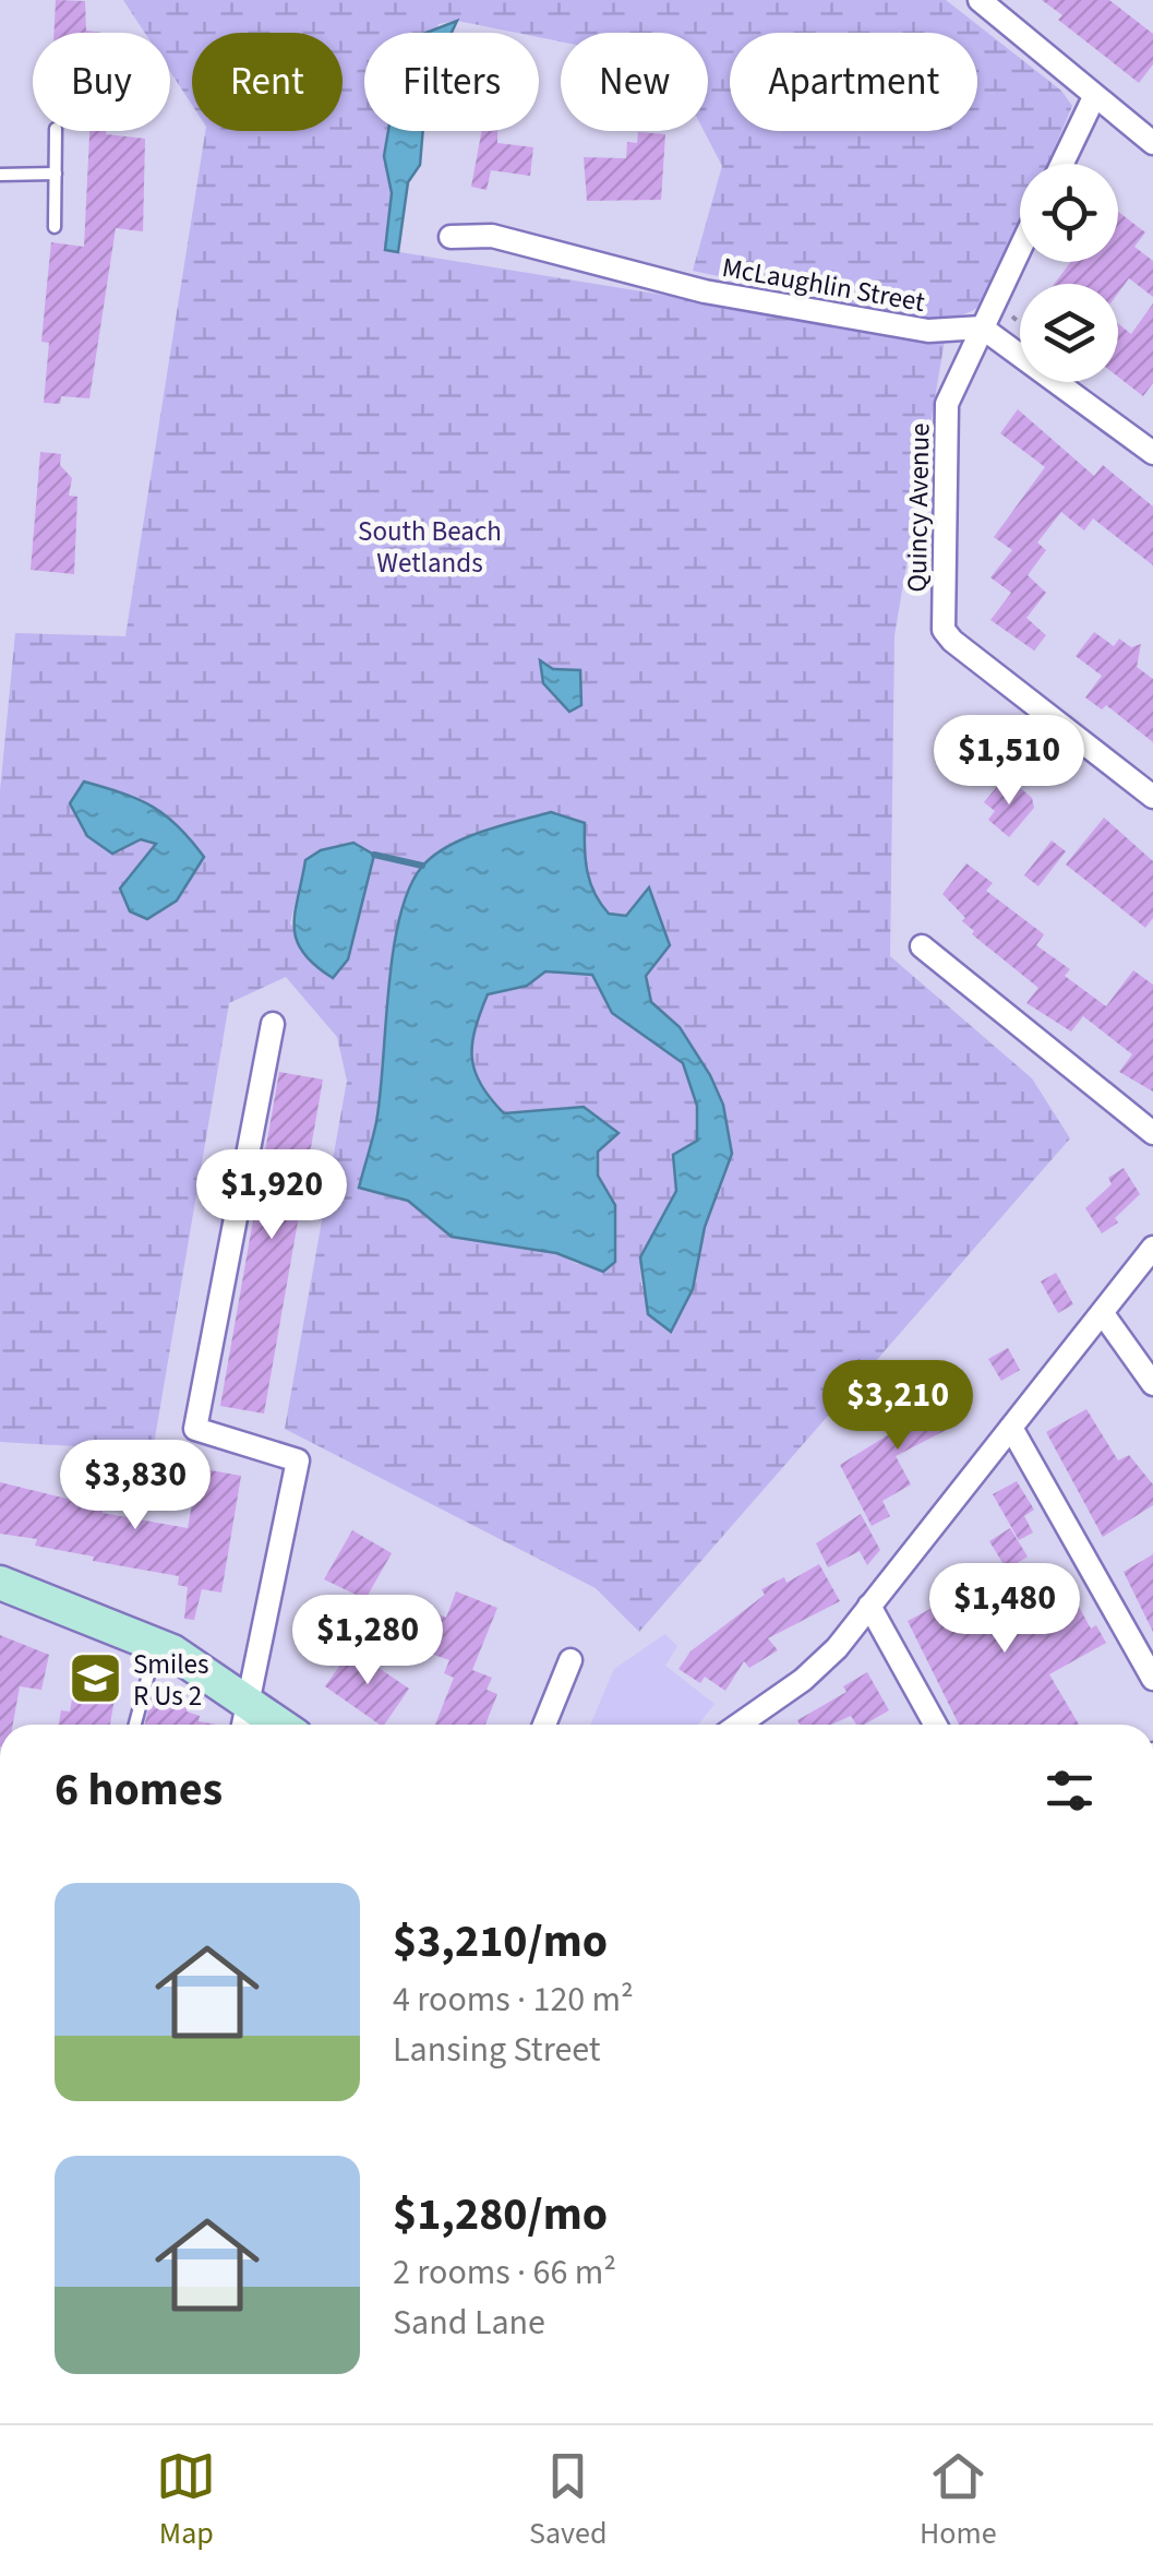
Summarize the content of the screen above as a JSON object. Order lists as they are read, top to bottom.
{
  "streets": {
    "street": ["McLaughlin Street", "Quincy Avenue"]
  },
  "crossings": [
    ["McLaughlin Street", "Quincy Avenue"]
  ],
  "parks": ["South Beach Wetlands"],
  "places": {
    "school or university": ["Smiles R Us 2"]
  },
  "page": {
    "chip": [
      "Buy",
      "Rent",
      "Filters",
      "New",
      "Apartment"
    ],
    "price": [
      "$1,510",
      "$1,920",
      "$3,210",
      "$3,830",
      "$1,480",
      "$1,280"
    ],
    "heading": "6 homes",
    "list": [
      {
        "name": "$3,210/mo",
        "note": "4 rooms · 120 m² · Lansing Street"
      },
      {
        "name": "$1,280/mo",
        "note": "2 rooms · 66 m² · Sand Lane"
      }
    ],
    "tabs": ["Map", "Saved", "Home"]
  }
}
